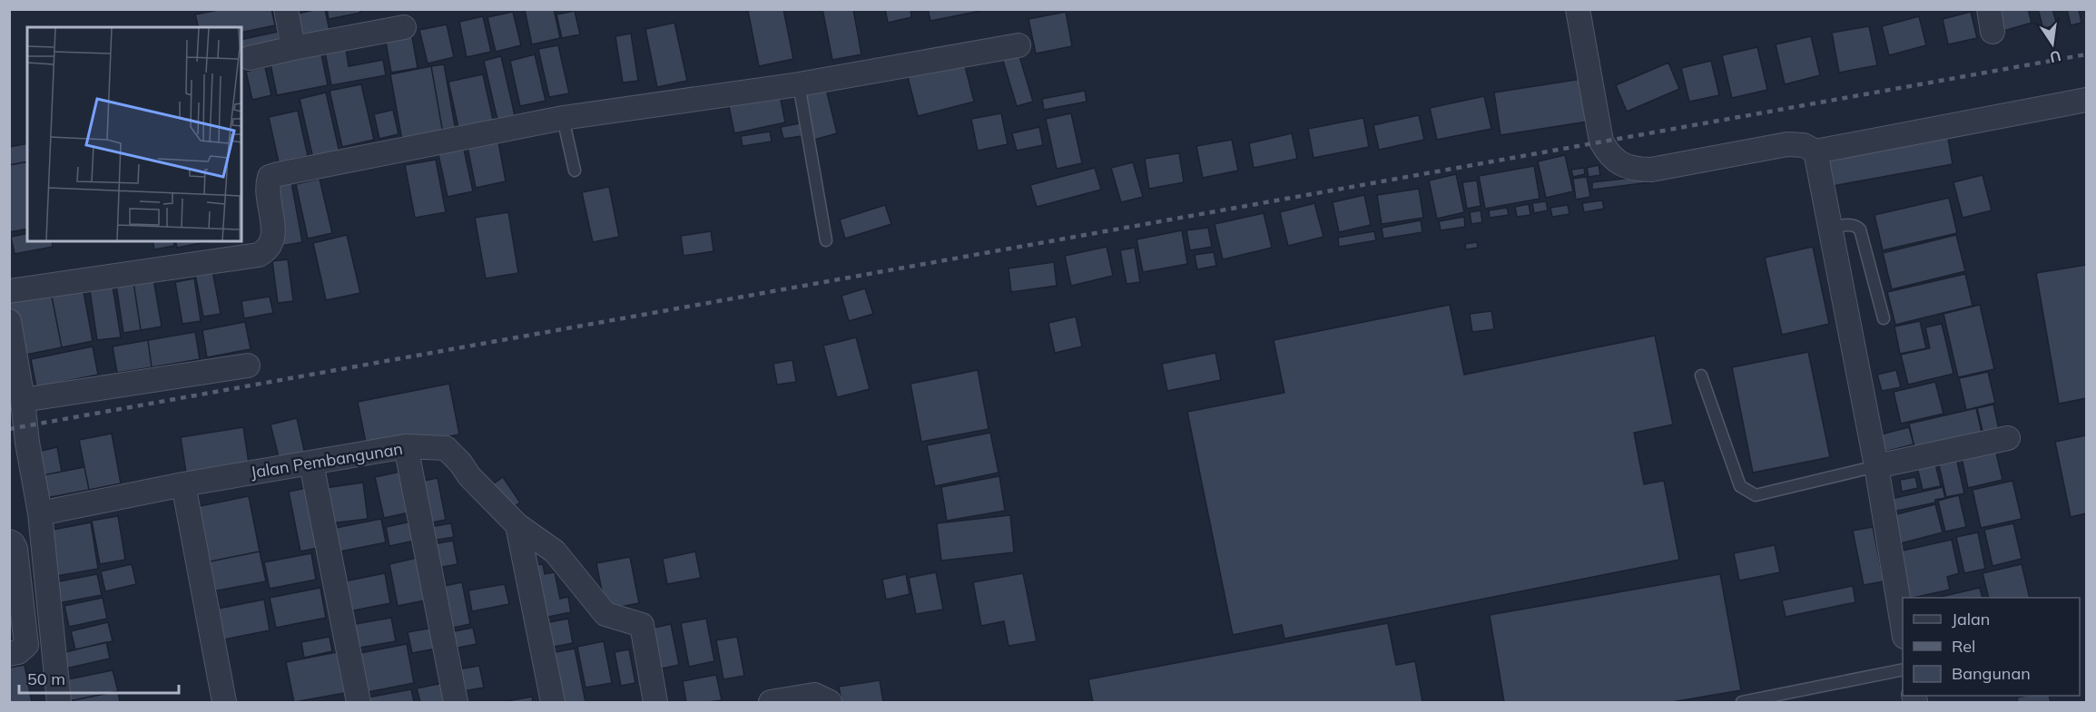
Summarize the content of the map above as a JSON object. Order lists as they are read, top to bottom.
{
  "streets": {
    "street": ["Jalan Pembangunan"]
  },
  "legend": ["Jalan", "Rel", "Bangunan"],
  "scale_bar": "50 m",
  "north": "bottom"
}
